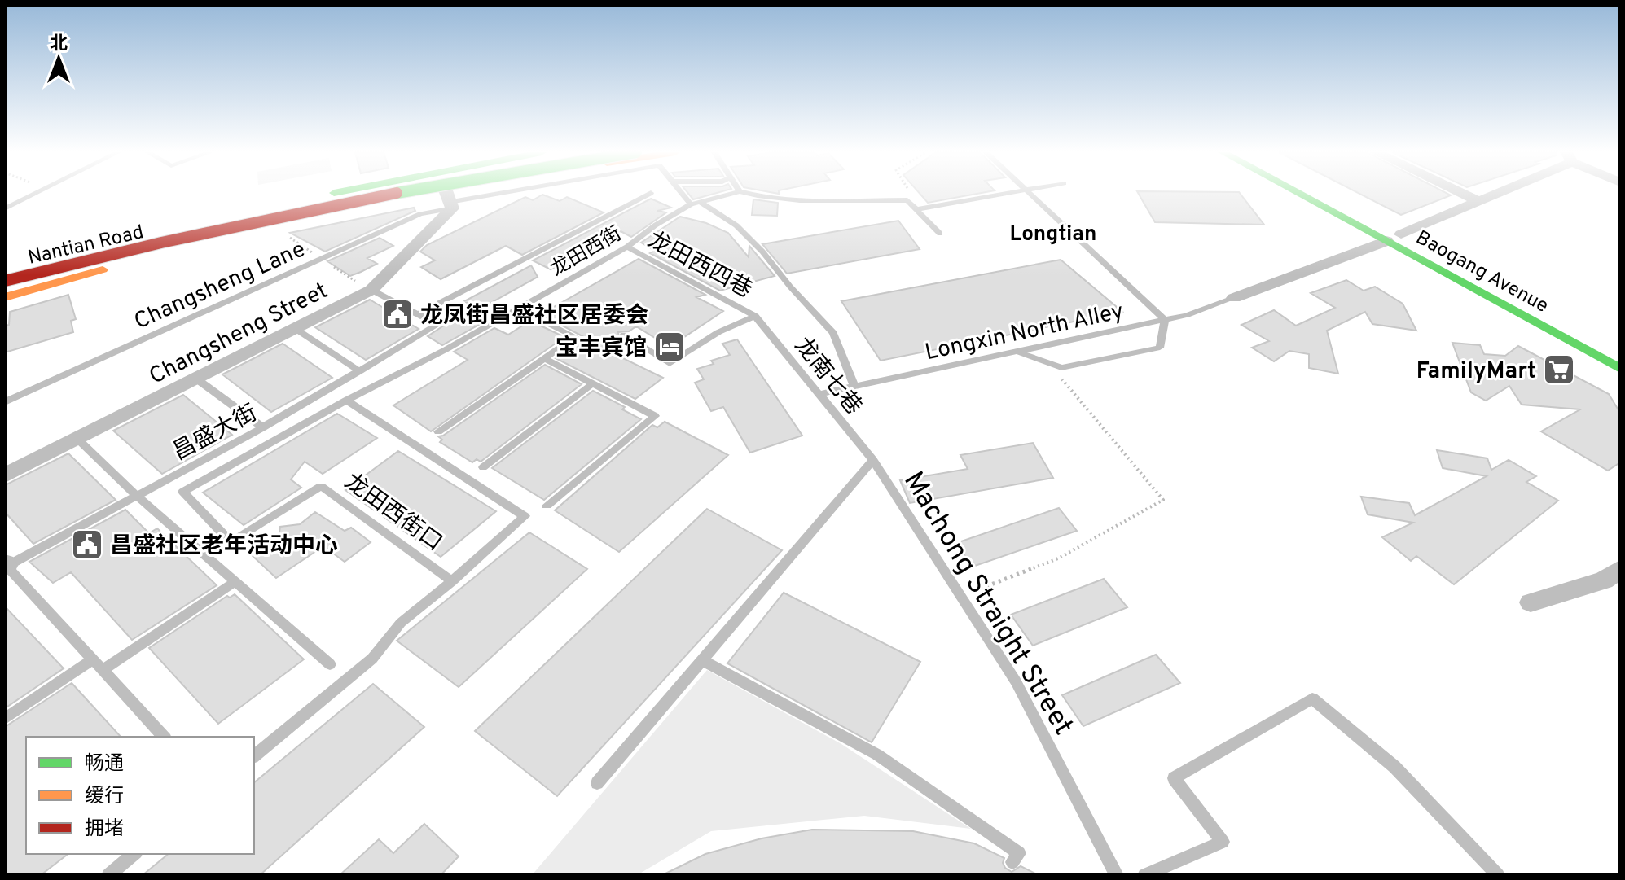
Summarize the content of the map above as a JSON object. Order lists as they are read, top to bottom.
{
  "streets": {
    "main road": ["Nantian Road", "Baogang Avenue"],
    "street": ["Changsheng Street"],
    "lane": [
      "龙田西街",
      "龙田西四巷",
      "Changsheng Lane",
      "Longxin North Alley",
      "龙南七巷",
      "昌盛大街",
      "龙田西街口",
      "Machong Straight Street"
    ]
  },
  "crossings": [
    ["Nantian Road", "Changsheng Lane"],
    ["Nantian Road", "Changsheng Street"],
    ["龙田西街", "龙田西四巷"],
    ["龙田西街", "龙田西街口"],
    ["龙田西四巷", "龙南七巷"],
    ["Changsheng Lane", "Changsheng Street"],
    ["Longxin North Alley", "龙南七巷"],
    ["龙南七巷", "Machong Straight Street"]
  ],
  "districts": ["Longtian"],
  "places": {
    "public building": ["龙凤街昌盛社区居委会", "昌盛社区老年活动中心"],
    "hotel": ["宝丰宾馆"],
    "supermarket": ["FamilyMart"]
  },
  "legend": ["畅通", "缓行", "拥堵"],
  "north": "top"
}
